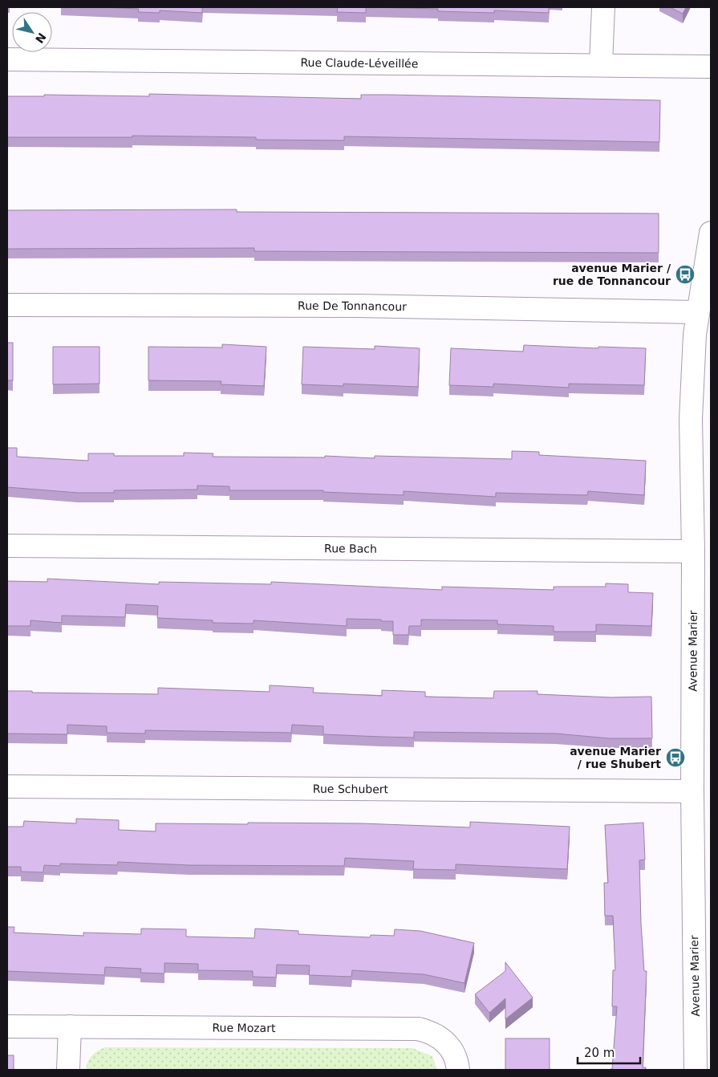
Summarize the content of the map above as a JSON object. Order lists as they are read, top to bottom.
{
  "streets": {
    "street": [
      "Rue Claude-Léveillée",
      "Rue De Tonnancour",
      "Rue Bach",
      "Avenue Marier",
      "Rue Schubert",
      "Rue Mozart"
    ]
  },
  "crossings": [
    ["Rue De Tonnancour", "Avenue Marier"],
    ["Rue Bach", "Avenue Marier"],
    ["Avenue Marier", "Rue Schubert"]
  ],
  "places": {
    "bus stop": ["avenue Marier / rue de Tonnancour", "avenue Marier / rue Shubert"]
  },
  "scale_bar": "20 m",
  "north": "bottom right"
}
